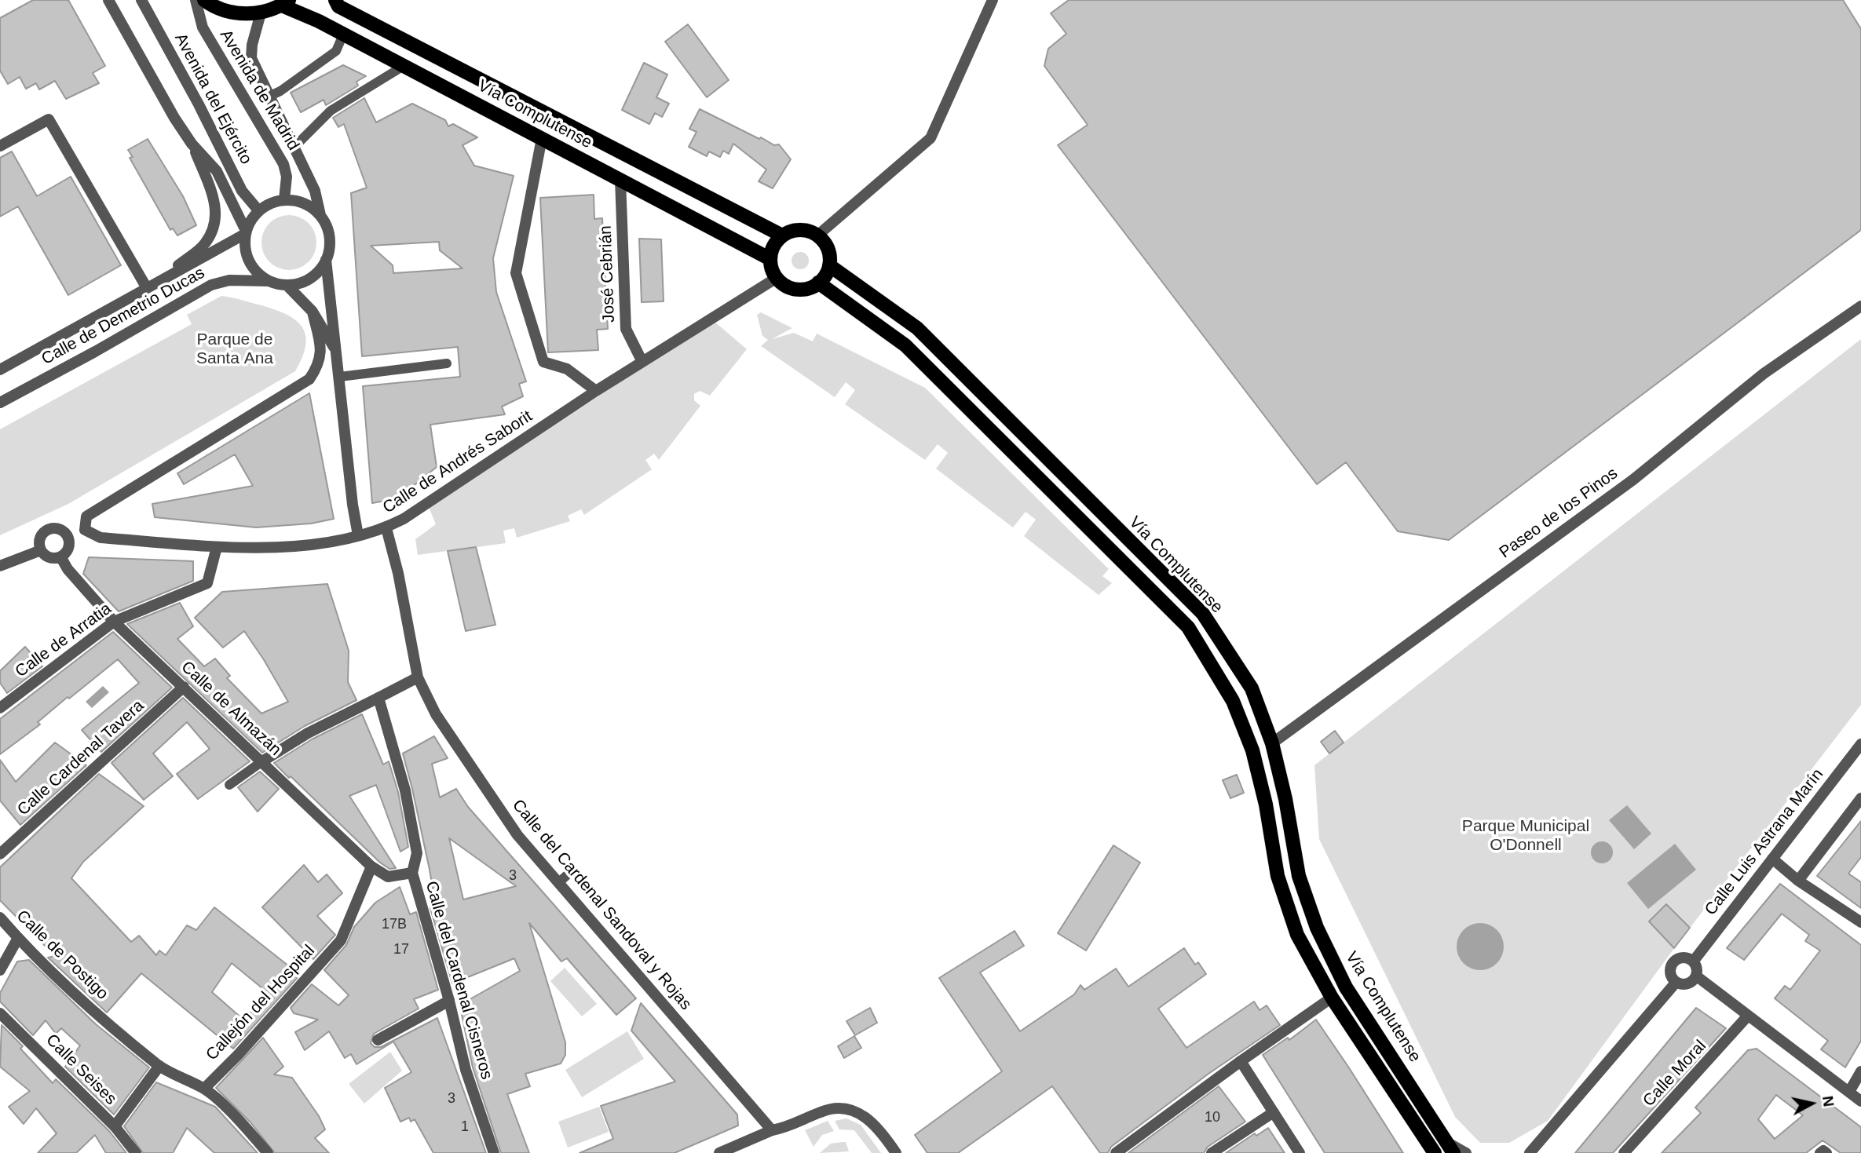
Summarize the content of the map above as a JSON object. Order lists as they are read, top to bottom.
{
  "streets": {
    "main road": ["Vía Complutense"],
    "street": [
      "Avenida de Madrid",
      "Avenida del Ejército",
      "José Cebrián",
      "Calle de Demetrio Ducas",
      "Calle de Andrés Saborit",
      "Paseo de los Pinos",
      "Calle de Arratia",
      "Calle de Almazán",
      "Calle Cardenal Tavera",
      "Calle Luis Astrana Marín",
      "Calle del Cardenal Sandoval y Rojas",
      "Calle de Postigo",
      "Calle del Cardenal Cisneros",
      "Callejón del Hospital",
      "Calle Seises",
      "Calle Moral"
    ]
  },
  "crossings": [
    ["Avenida de Madrid", "Avenida del Ejército"],
    ["Avenida de Madrid", "Calle de Demetrio Ducas"],
    ["Avenida del Ejército", "Calle de Demetrio Ducas"],
    ["Vía Complutense", "José Cebrián"],
    ["Vía Complutense", "Calle de Andrés Saborit"],
    ["Vía Complutense", "Paseo de los Pinos"],
    ["José Cebrián", "Calle de Andrés Saborit"],
    ["Calle de Andrés Saborit", "Calle de Arratia"],
    ["Calle de Andrés Saborit", "Calle del Cardenal Sandoval y Rojas"],
    ["Calle de Arratia", "Calle de Almazán"],
    ["Calle de Almazán", "Calle Cardenal Tavera"],
    ["Calle de Almazán", "Calle del Cardenal Cisneros"],
    ["Calle de Almazán", "Callejón del Hospital"],
    ["Calle de Postigo", "Callejón del Hospital"]
  ],
  "parks": ["Parque de Santa Ana", "Parque Municipal O'Donnell"],
  "house_numbers": [
    "3",
    "17B",
    "17",
    "3",
    "10",
    "1"
  ],
  "north": "right"
}
